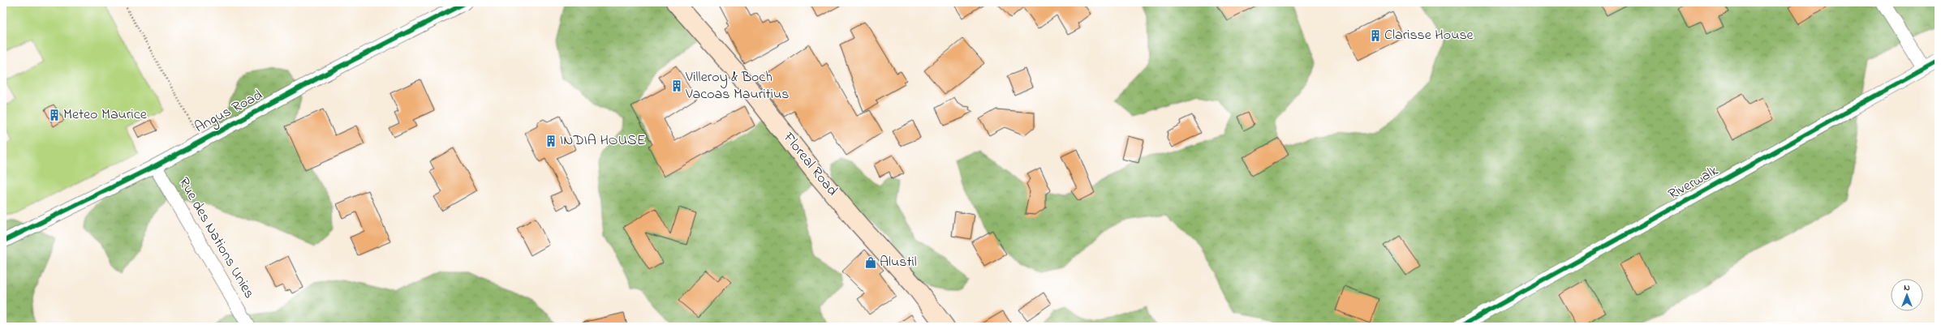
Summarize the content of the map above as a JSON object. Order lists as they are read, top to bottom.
{
  "streets": {
    "main road": ["Floreal Road"],
    "street": ["Angus Road", "Riverwalk", "Rue des Nations Unies"]
  },
  "crossings": [
    ["Angus Road", "Rue des Nations Unies"]
  ],
  "places": {
    "building": [
      "Clarisse House",
      "Villeroy & Boch Vacoas Mauritius",
      "Meteo Maurice",
      "INDIA HOUSE"
    ],
    "shop": ["Alustil"]
  },
  "north": "top"
}
